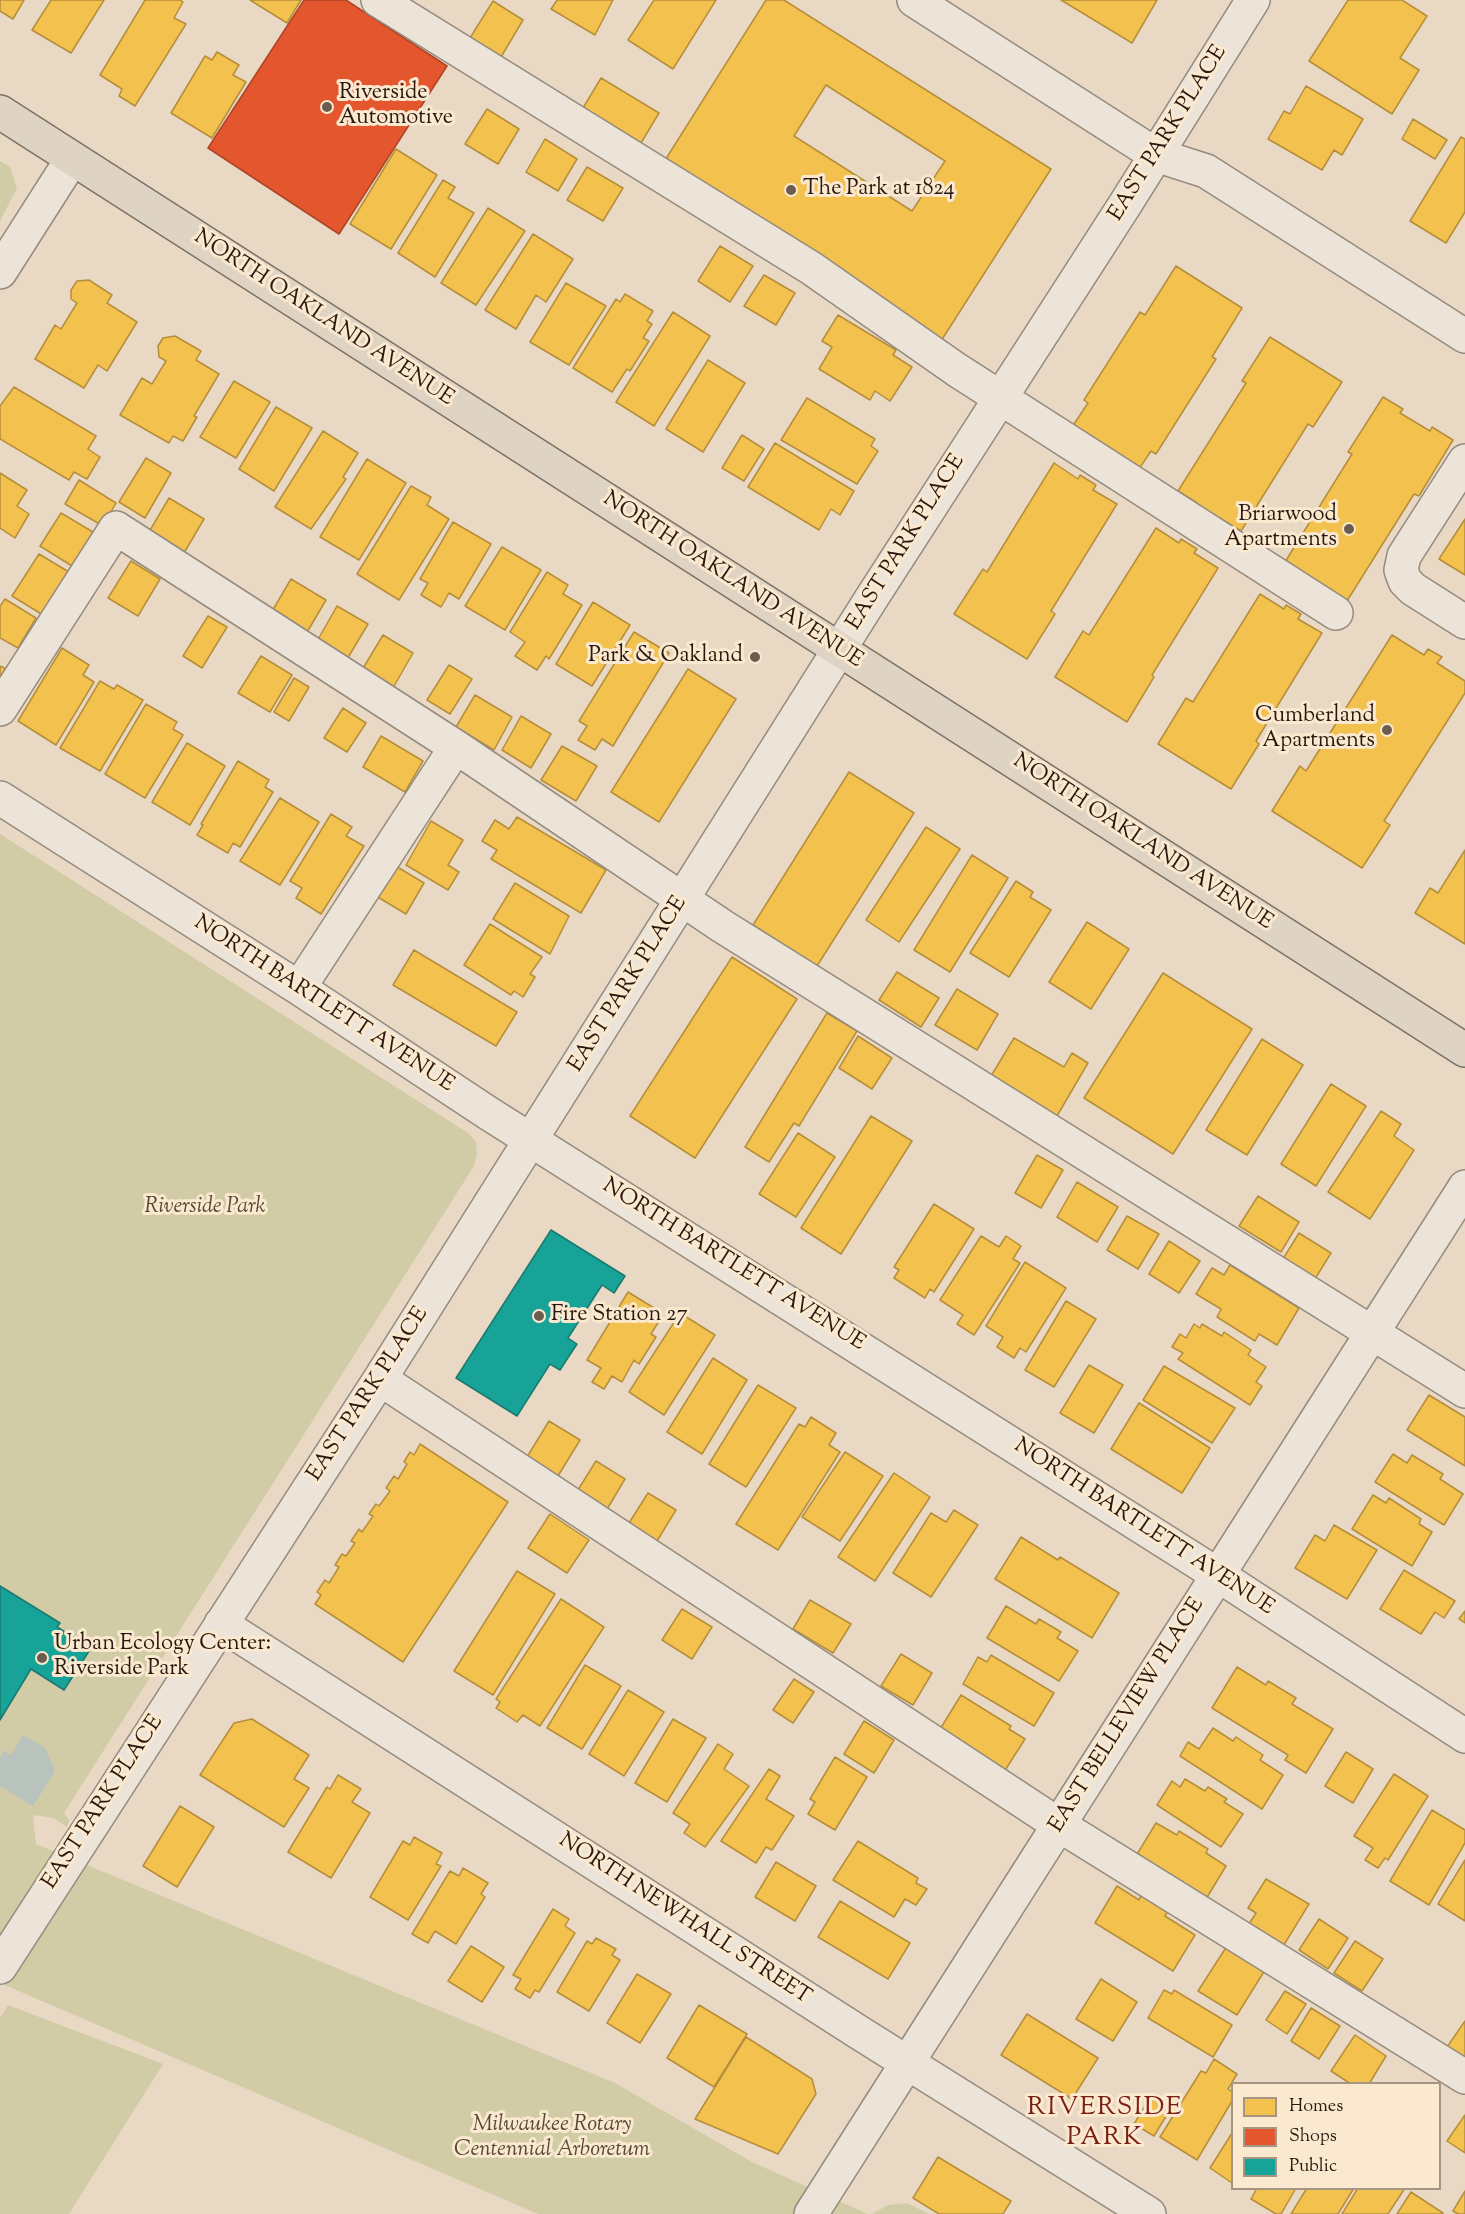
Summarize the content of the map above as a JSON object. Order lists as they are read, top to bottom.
{
  "streets": {
    "main road": ["NORTH OAKLAND AVENUE"],
    "street": [
      "EAST PARK PLACE",
      "NORTH BARTLETT AVENUE",
      "EAST BELLEVIEW PLACE",
      "NORTH NEWHALL STREET"
    ]
  },
  "crossings": [
    ["EAST PARK PLACE", "NORTH OAKLAND AVENUE"],
    ["EAST PARK PLACE", "NORTH BARTLETT AVENUE"],
    ["EAST PARK PLACE", "NORTH NEWHALL STREET"],
    ["NORTH BARTLETT AVENUE", "EAST BELLEVIEW PLACE"],
    ["EAST BELLEVIEW PLACE", "NORTH NEWHALL STREET"]
  ],
  "districts": ["RIVERSIDE PARK"],
  "parks": ["Riverside Park", "Milwaukee Rotary Centennial Arboretum"],
  "places": [
    "Riverside Automotive",
    "The Park at 1824",
    "Briarwood Apartments",
    "Park & Oakland",
    "Cumberland Apartments",
    "Fire Station 27",
    "Urban Ecology Center: Riverside Park"
  ],
  "legend": ["Homes", "Shops", "Public"]
}
